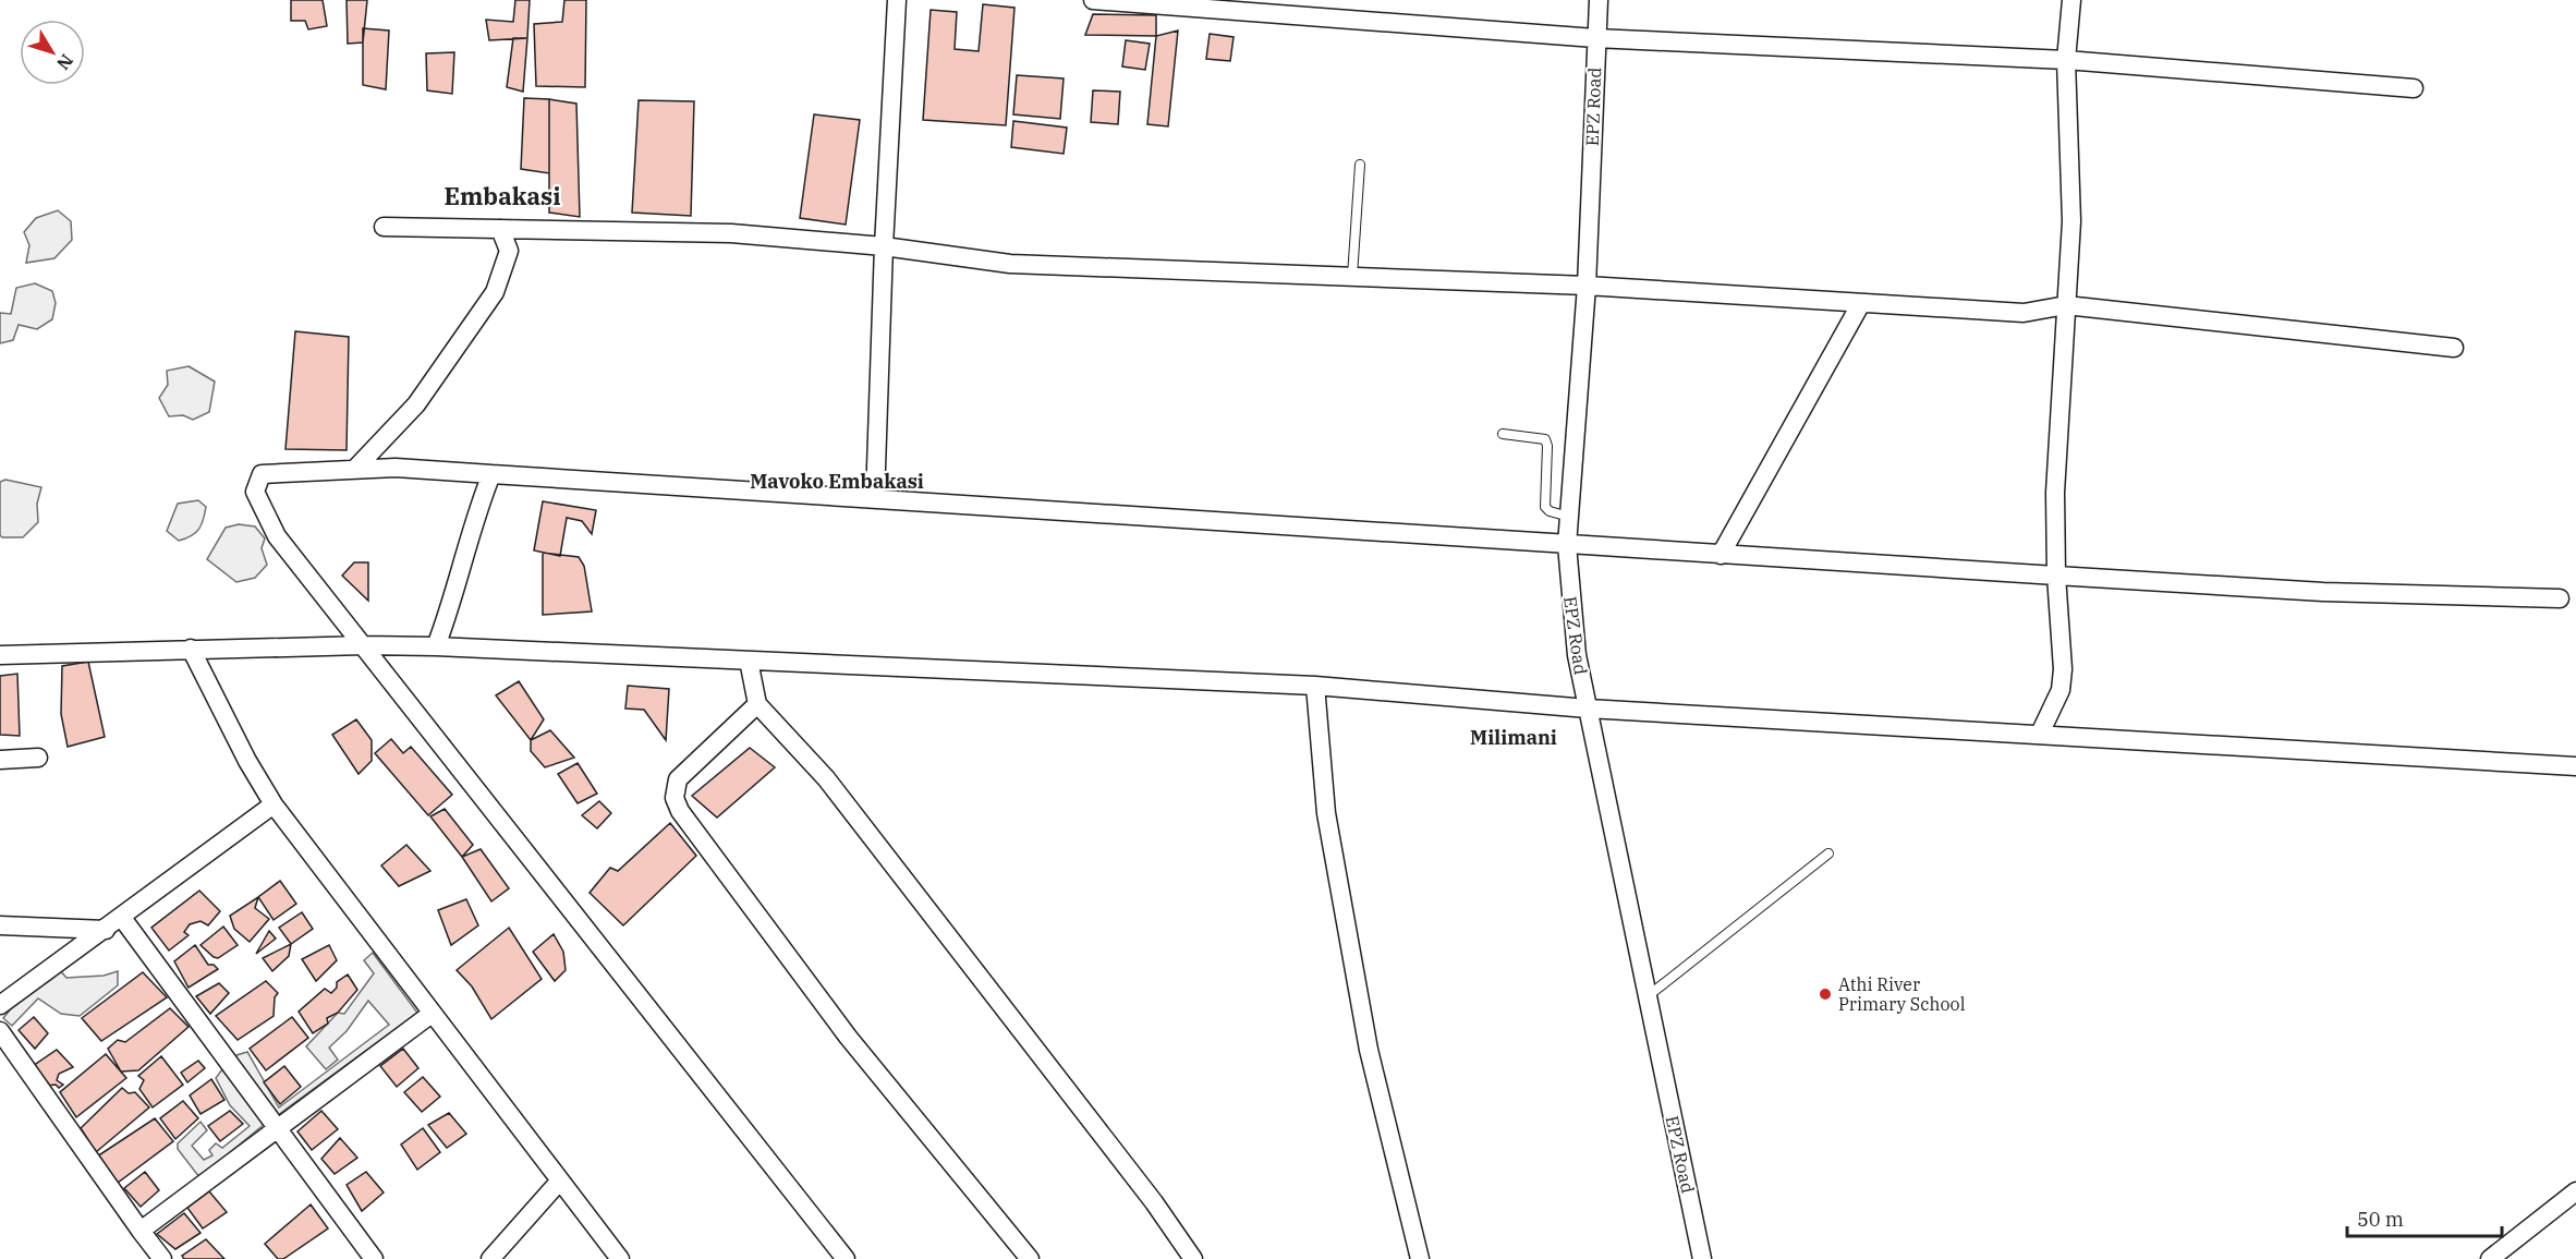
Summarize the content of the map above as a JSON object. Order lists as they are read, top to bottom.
{
  "streets": {
    "street": ["EPZ Road"]
  },
  "districts": ["Embakasi", "Mavoko Embakasi", "Milimani"],
  "places": ["Athi River Primary School"],
  "scale_bar": "50 m",
  "north": "bottom right"
}
